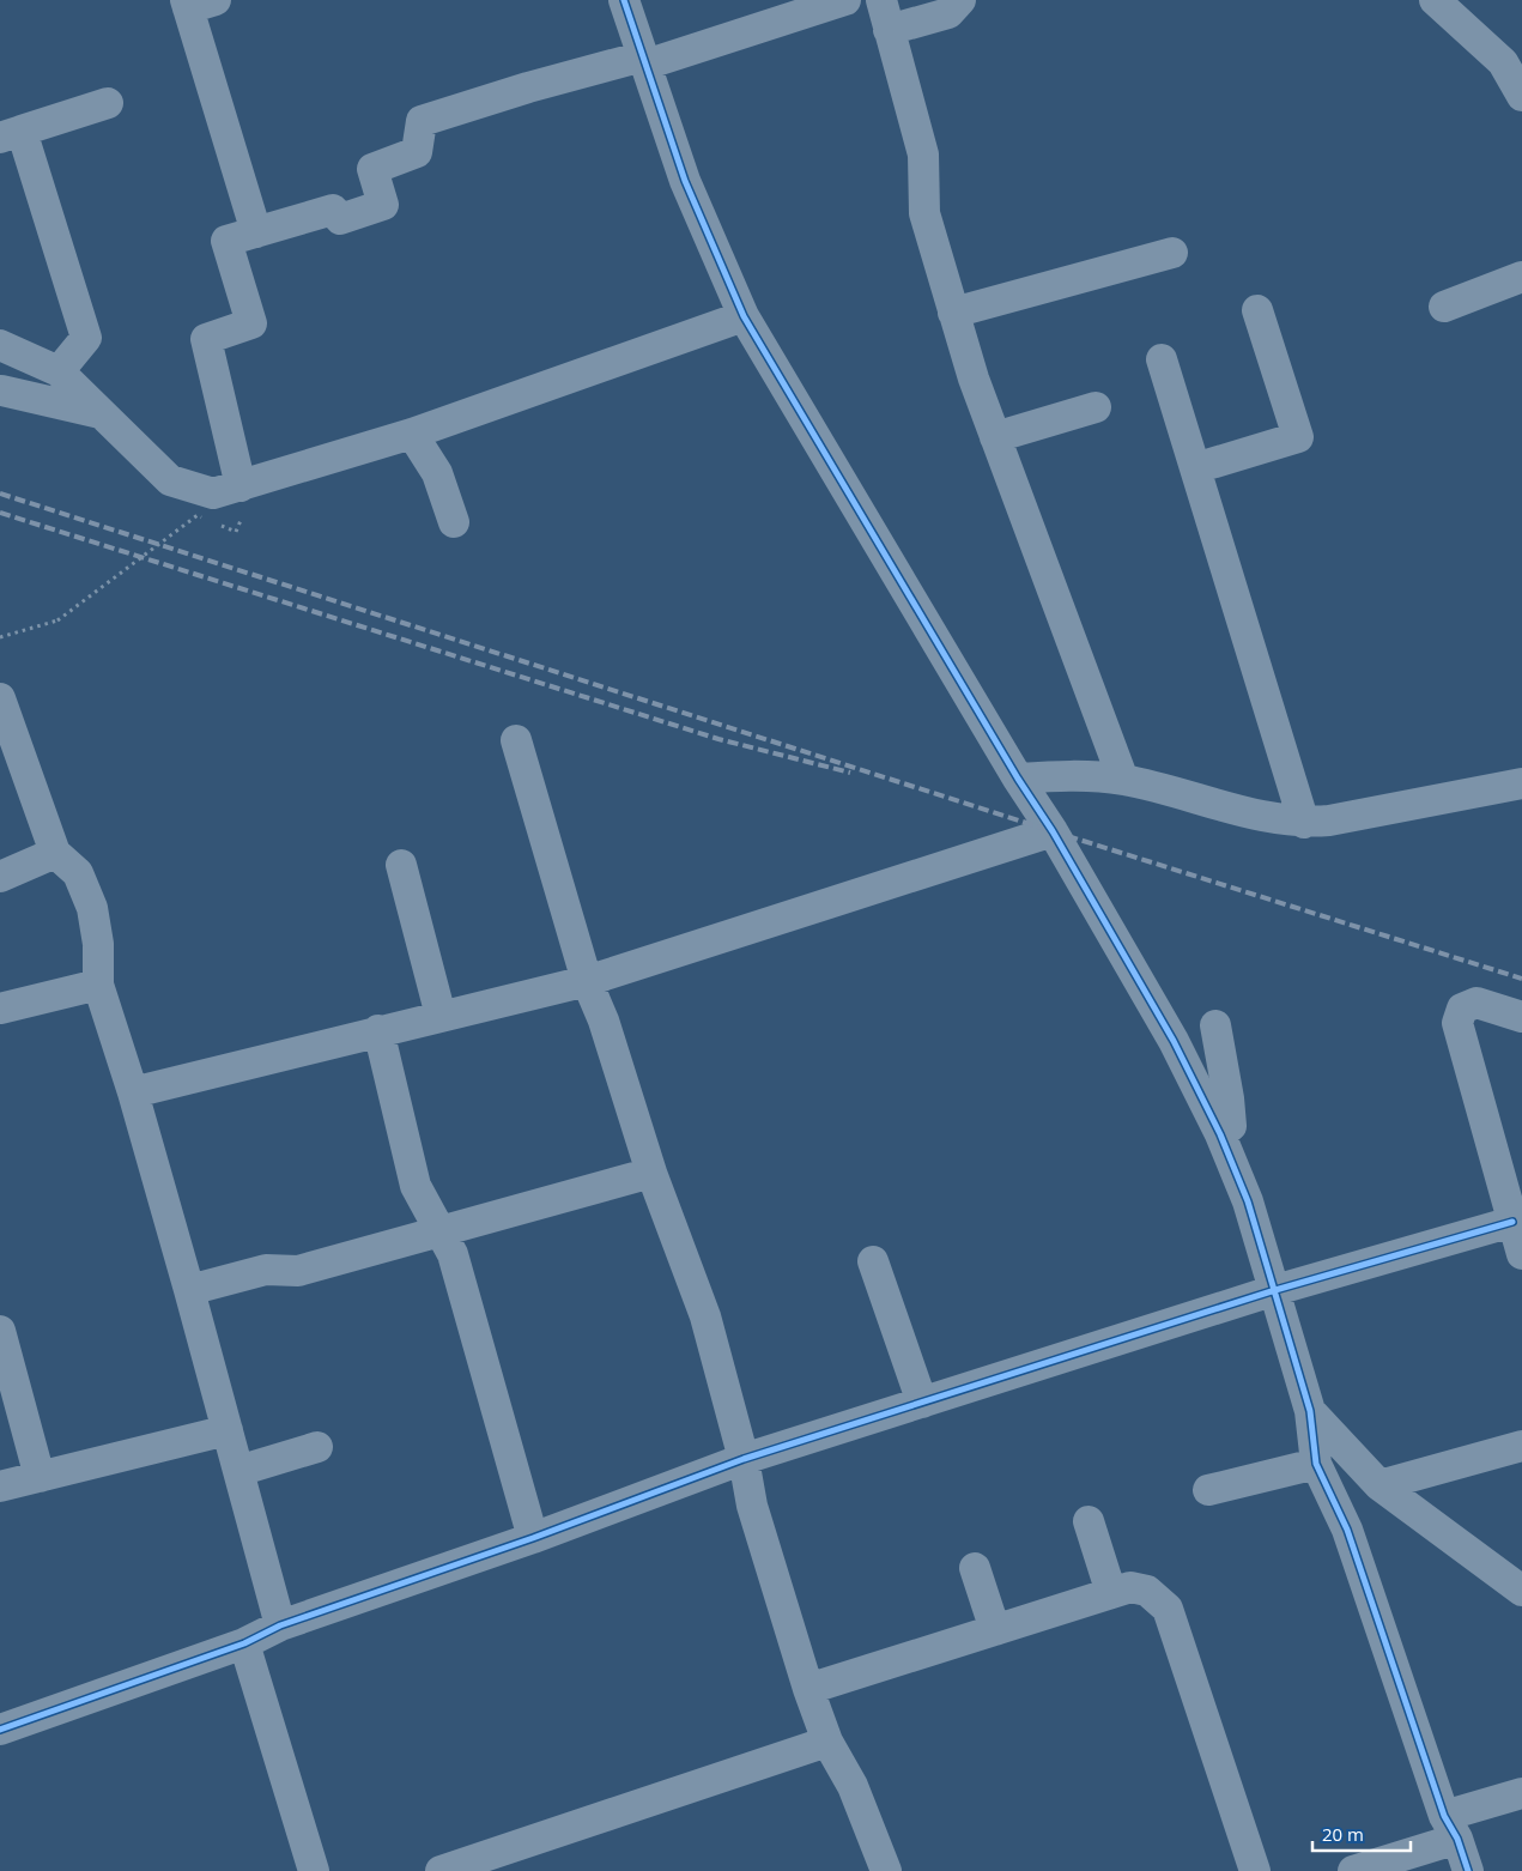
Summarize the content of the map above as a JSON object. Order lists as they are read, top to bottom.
{
  "scale_bar": "20 m"
}
